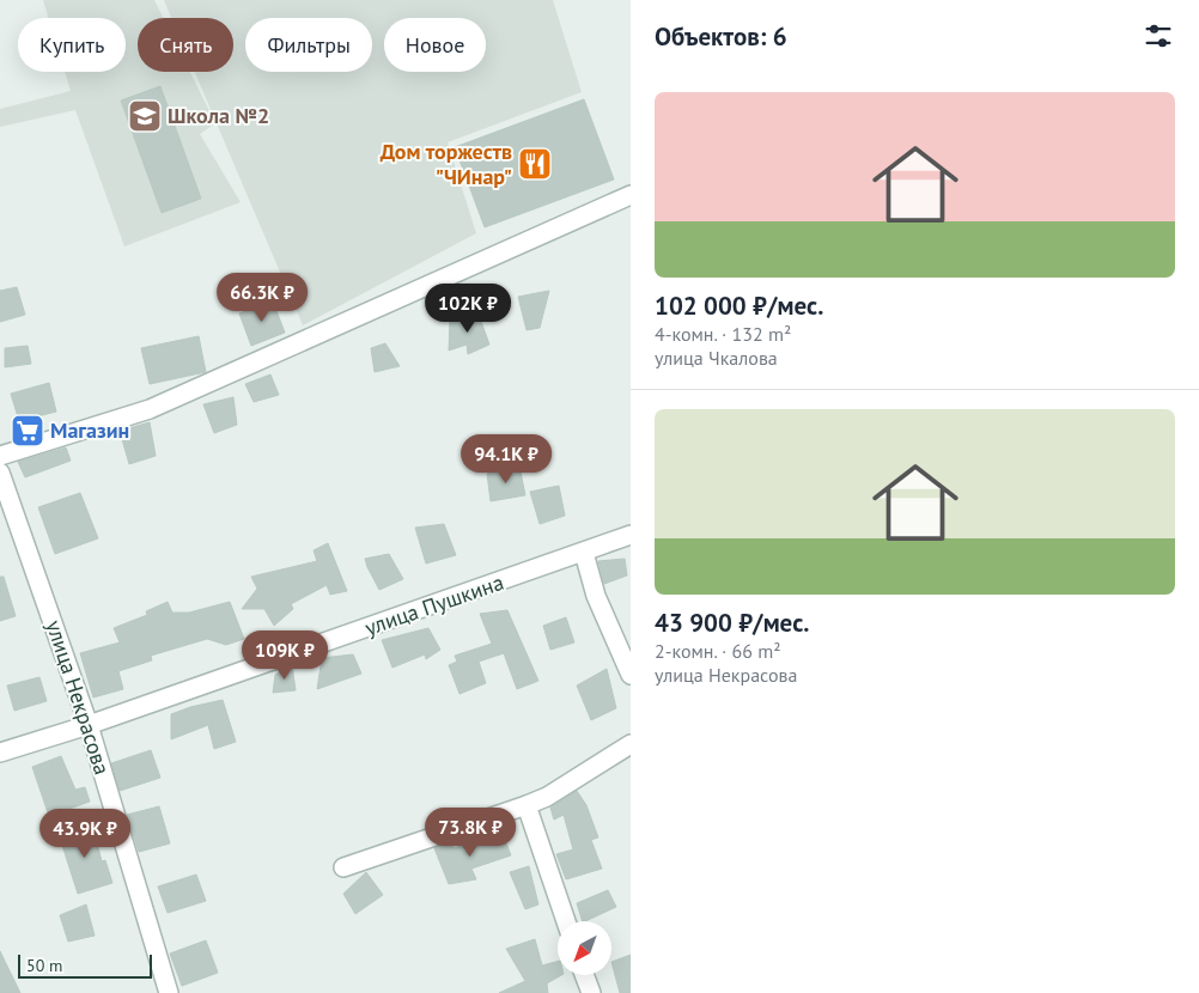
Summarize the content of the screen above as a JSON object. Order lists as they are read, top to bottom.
{
  "streets": {
    "street": ["улица Пушкина", "улица Некрасова"]
  },
  "crossings": [
    ["улица Пушкина", "улица Некрасова"]
  ],
  "places": {
    "school or university": ["Школа №2"],
    "restaurant": ["Дом торжеств \"ЧИнар\""],
    "supermarket": ["Магазин"]
  },
  "scale_bar": "50 m",
  "north": "bottom left",
  "page": {
    "heading": "Объектов: 6",
    "chip": [
      "Купить",
      "Снять",
      "Фильтры",
      "Новое"
    ],
    "list": [
      {
        "name": "102 000 ₽/мес.",
        "note": "4-комн. · 132 m² · улица Чкалова"
      },
      {
        "name": "43 900 ₽/мес.",
        "note": "2-комн. · 66 m² · улица Некрасова"
      }
    ],
    "price": [
      "66.3K ₽",
      "102K ₽",
      "94.1K ₽",
      "109K ₽",
      "73.8K ₽",
      "43.9K ₽"
    ],
    "scale": "50 m"
  }
}
